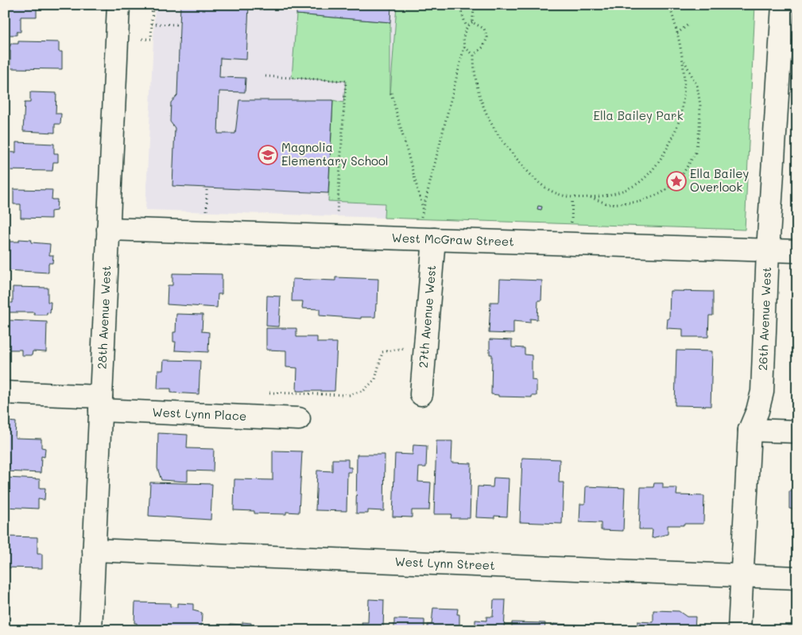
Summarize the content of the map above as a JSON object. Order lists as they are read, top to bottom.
{
  "streets": {
    "street": [
      "West McGraw Street",
      "27th Avenue West",
      "28th Avenue West",
      "26th Avenue West",
      "West Lynn Place",
      "West Lynn Street"
    ]
  },
  "crossings": [
    ["West McGraw Street", "27th Avenue West"],
    ["West McGraw Street", "28th Avenue West"],
    ["West McGraw Street", "26th Avenue West"],
    ["28th Avenue West", "West Lynn Place"],
    ["28th Avenue West", "West Lynn Street"],
    ["26th Avenue West", "West Lynn Street"]
  ],
  "parks": ["Ella Bailey Park"],
  "places": {
    "school or university": ["Magnolia Elementary School"],
    "place": ["Ella Bailey Overlook"]
  }
}
